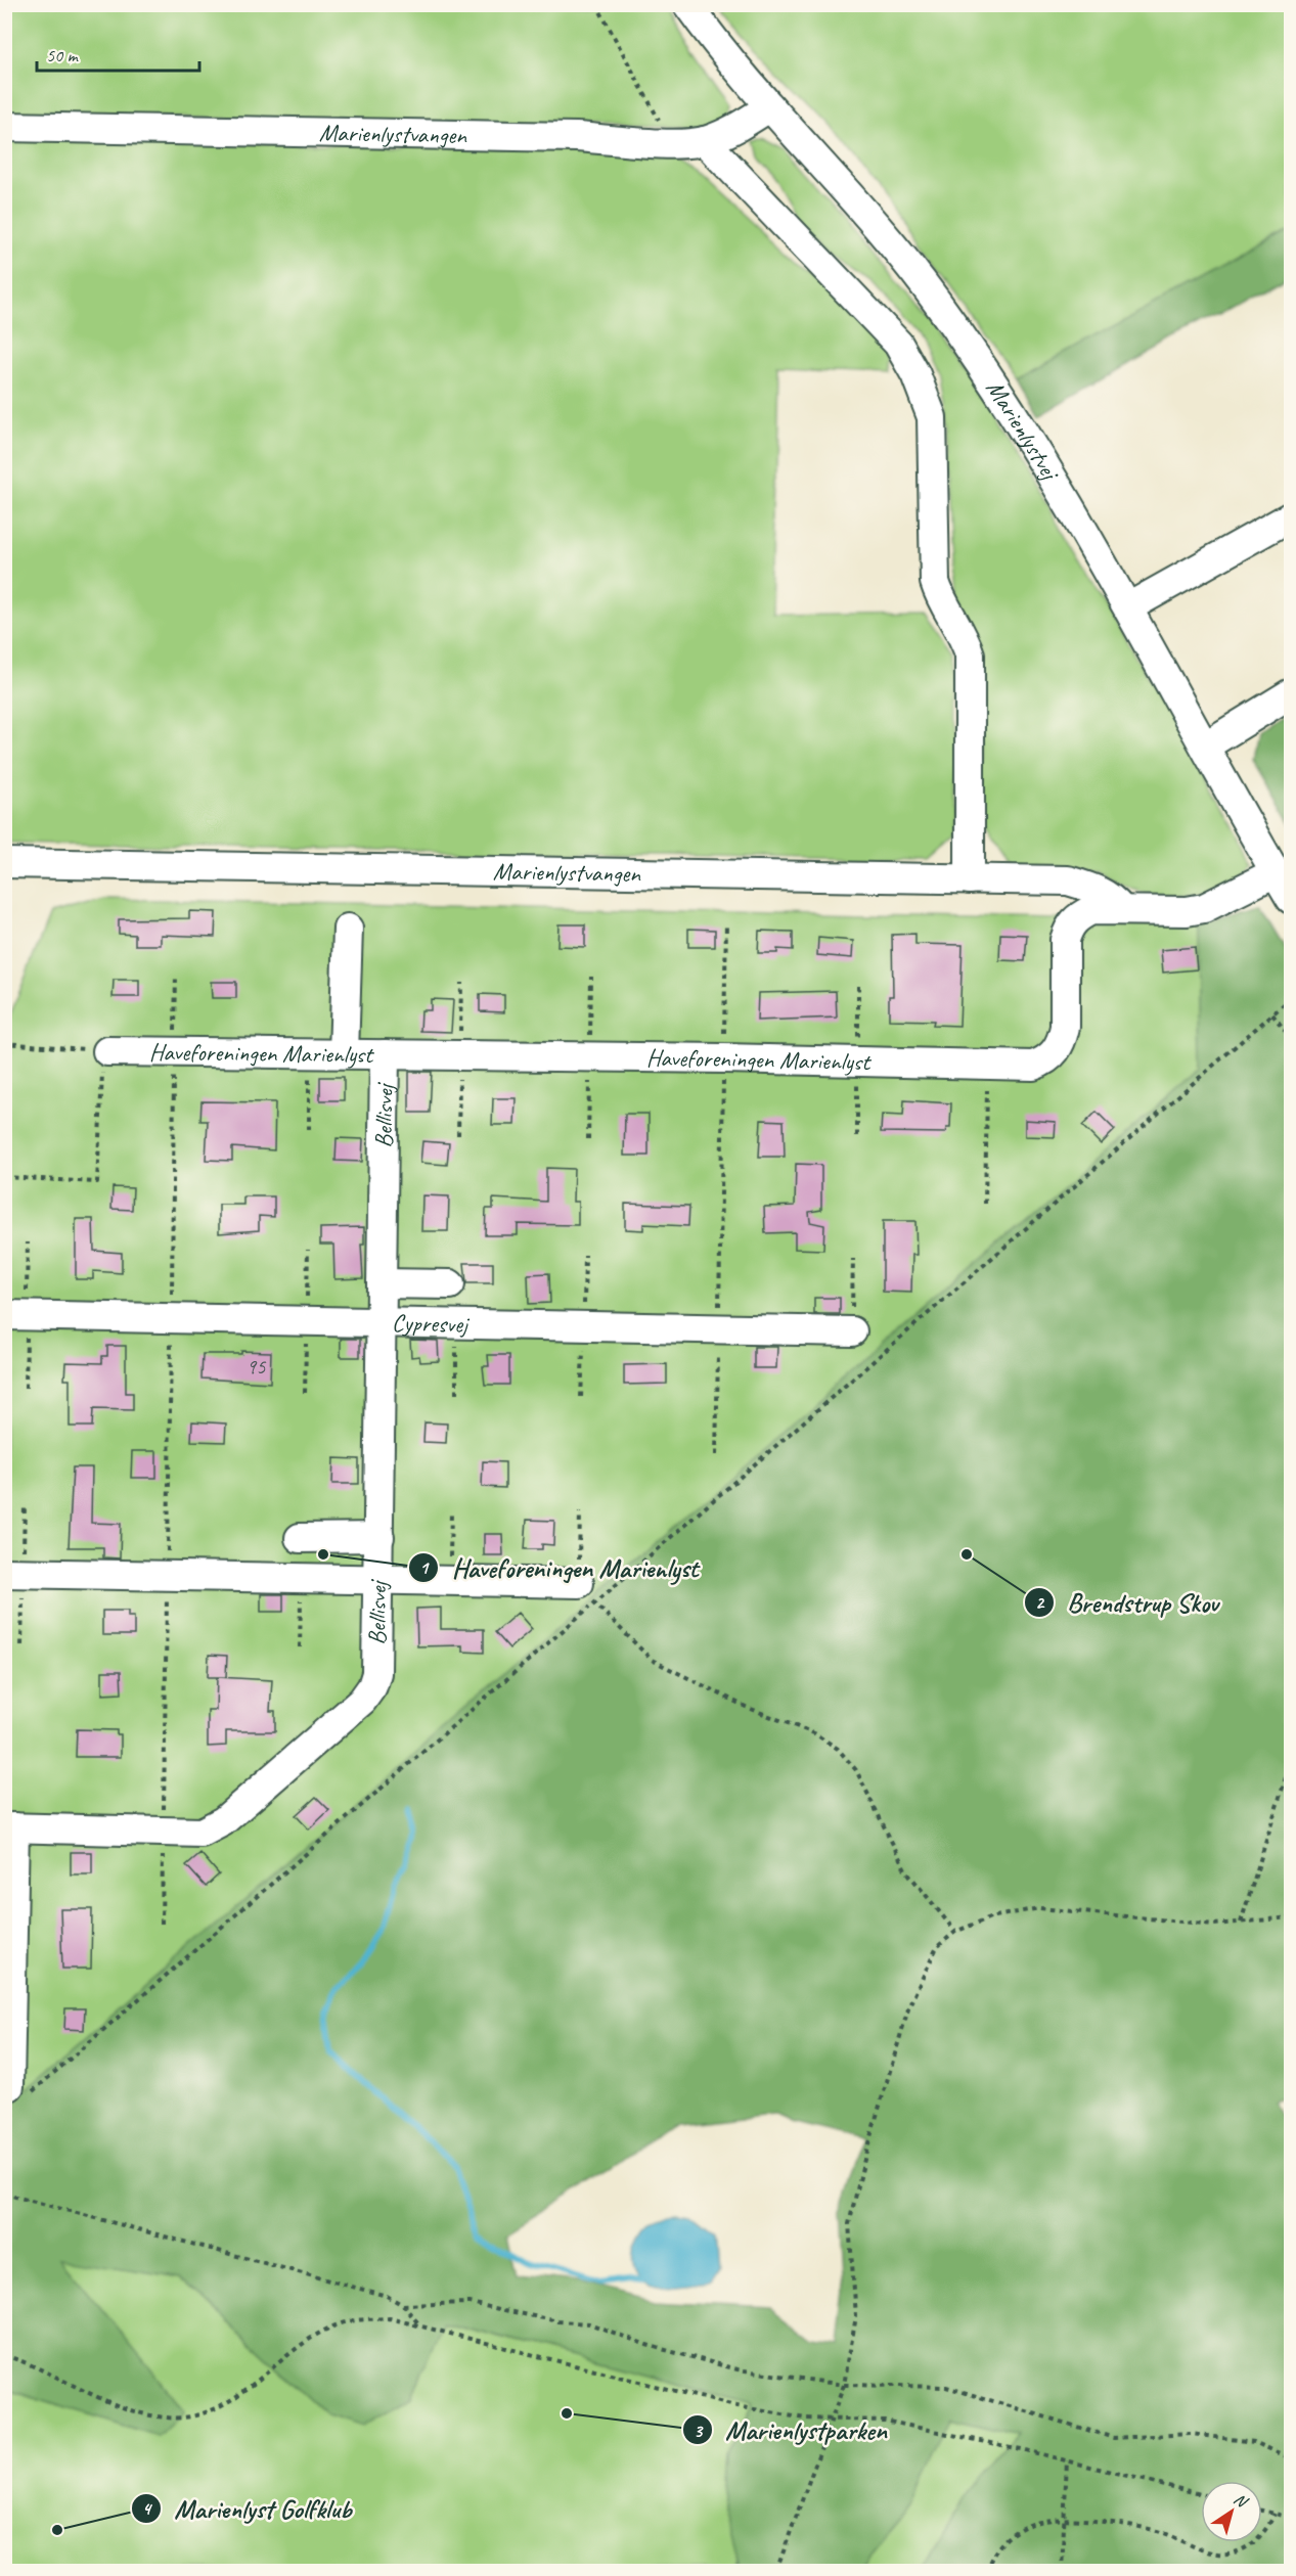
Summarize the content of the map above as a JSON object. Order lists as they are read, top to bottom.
{
  "streets": {
    "street": [
      "Marienlystvangen",
      "Marienlystvej",
      "Haveforeningen Marienlyst",
      "Bellisvej",
      "Cypresvej"
    ]
  },
  "crossings": [
    ["Marienlystvangen", "Marienlystvej"],
    ["Marienlystvangen", "Haveforeningen Marienlyst"],
    ["Marienlystvej", "Haveforeningen Marienlyst"],
    ["Haveforeningen Marienlyst", "Bellisvej"],
    ["Bellisvej", "Cypresvej"]
  ],
  "places": [
    "Haveforeningen Marienlyst",
    "Brendstrup Skov",
    "Marienlystparken",
    "Marienlyst Golfklub"
  ],
  "house_numbers": ["95"],
  "scale_bar": "50 m",
  "north": "top right"
}
